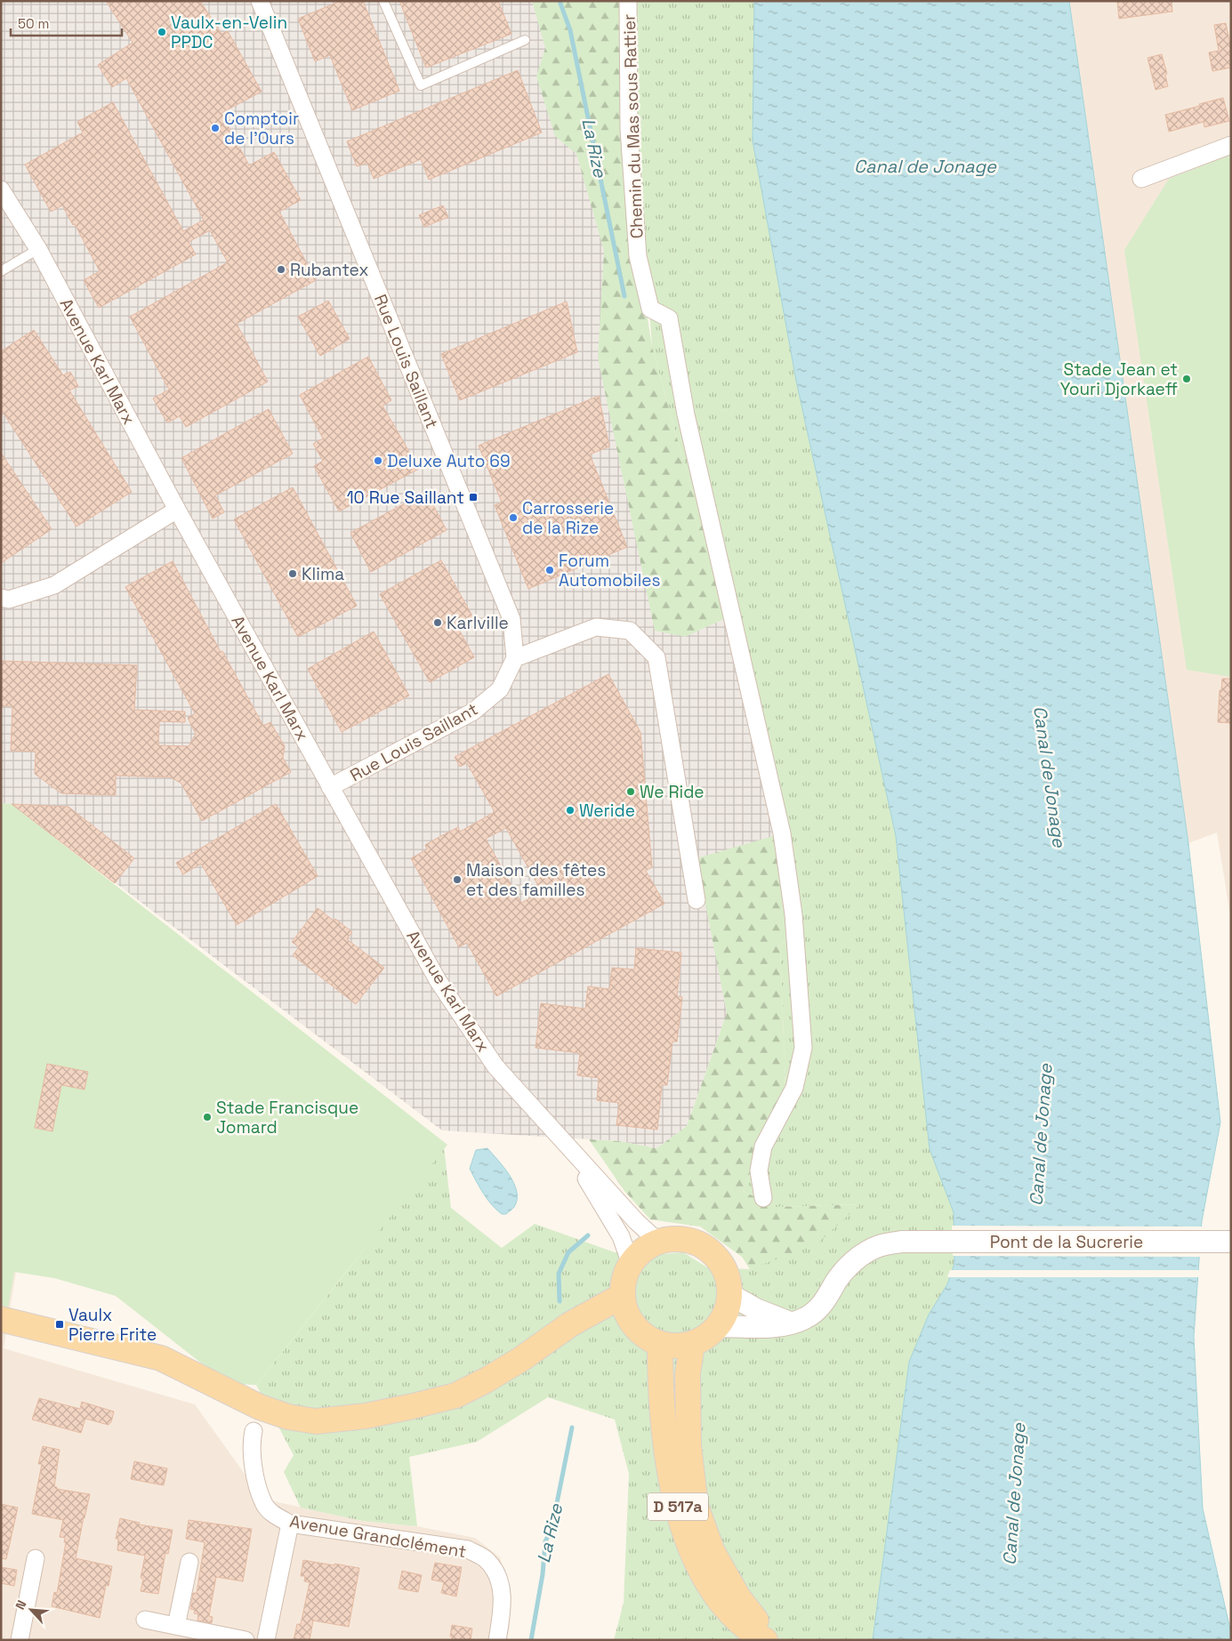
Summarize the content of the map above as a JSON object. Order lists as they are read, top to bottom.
{
  "streets": {
    "main road": ["D 517a"],
    "street": [
      "Chemin du Mas sous Rattier",
      "Avenue Karl Marx",
      "Rue Louis Saillant",
      "Pont de la Sucrerie",
      "Avenue Grandclément"
    ]
  },
  "crossings": [
    ["Avenue Karl Marx", "Rue Louis Saillant"],
    ["Avenue Karl Marx", "Pont de la Sucrerie"],
    ["Avenue Karl Marx", "D 517a"],
    ["Pont de la Sucrerie", "D 517a"]
  ],
  "water": ["La Rize", "Canal de Jonage"],
  "places": {
    "other": [
      "Vaulx-en-Velin PPDC",
      "Comptoir de l'Ours",
      "Rubantex",
      "Stade Jean et Youri Djorkaeff",
      "Deluxe Auto 69",
      "Carrosserie de la Rize",
      "Forum Automobiles",
      "Klima",
      "Karlville",
      "We Ride",
      "Weride",
      "Maison des fêtes et des familles",
      "Stade Francisque Jomard"
    ],
    "transit": ["10 Rue Saillant", "Vaulx Pierre Frite"]
  },
  "scale_bar": "50 m",
  "north": "top left"
}
